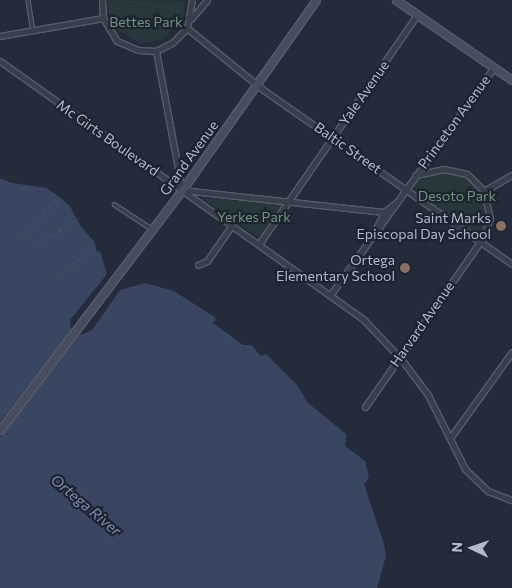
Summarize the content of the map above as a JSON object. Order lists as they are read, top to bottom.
{
  "streets": {
    "main road": ["Grand Avenue"],
    "street": [
      "Yale Avenue",
      "Princeton Avenue",
      "Mc Girts Boulevard",
      "Baltic Street",
      "Harvard Avenue"
    ]
  },
  "crossings": [
    ["Yale Avenue", "Mc Girts Boulevard"],
    ["Yale Avenue", "Baltic Street"],
    ["Princeton Avenue", "Mc Girts Boulevard"],
    ["Princeton Avenue", "Baltic Street"],
    ["Mc Girts Boulevard", "Grand Avenue"],
    ["Mc Girts Boulevard", "Harvard Avenue"],
    ["Baltic Street", "Grand Avenue"],
    ["Baltic Street", "Harvard Avenue"]
  ],
  "water": ["Ortega River"],
  "parks": ["Bettes Park", "Desoto Park", "Yerkes Park"],
  "places": ["Saint Marks Episcopal Day School", "Ortega Elementary School"],
  "north": "left"
}
